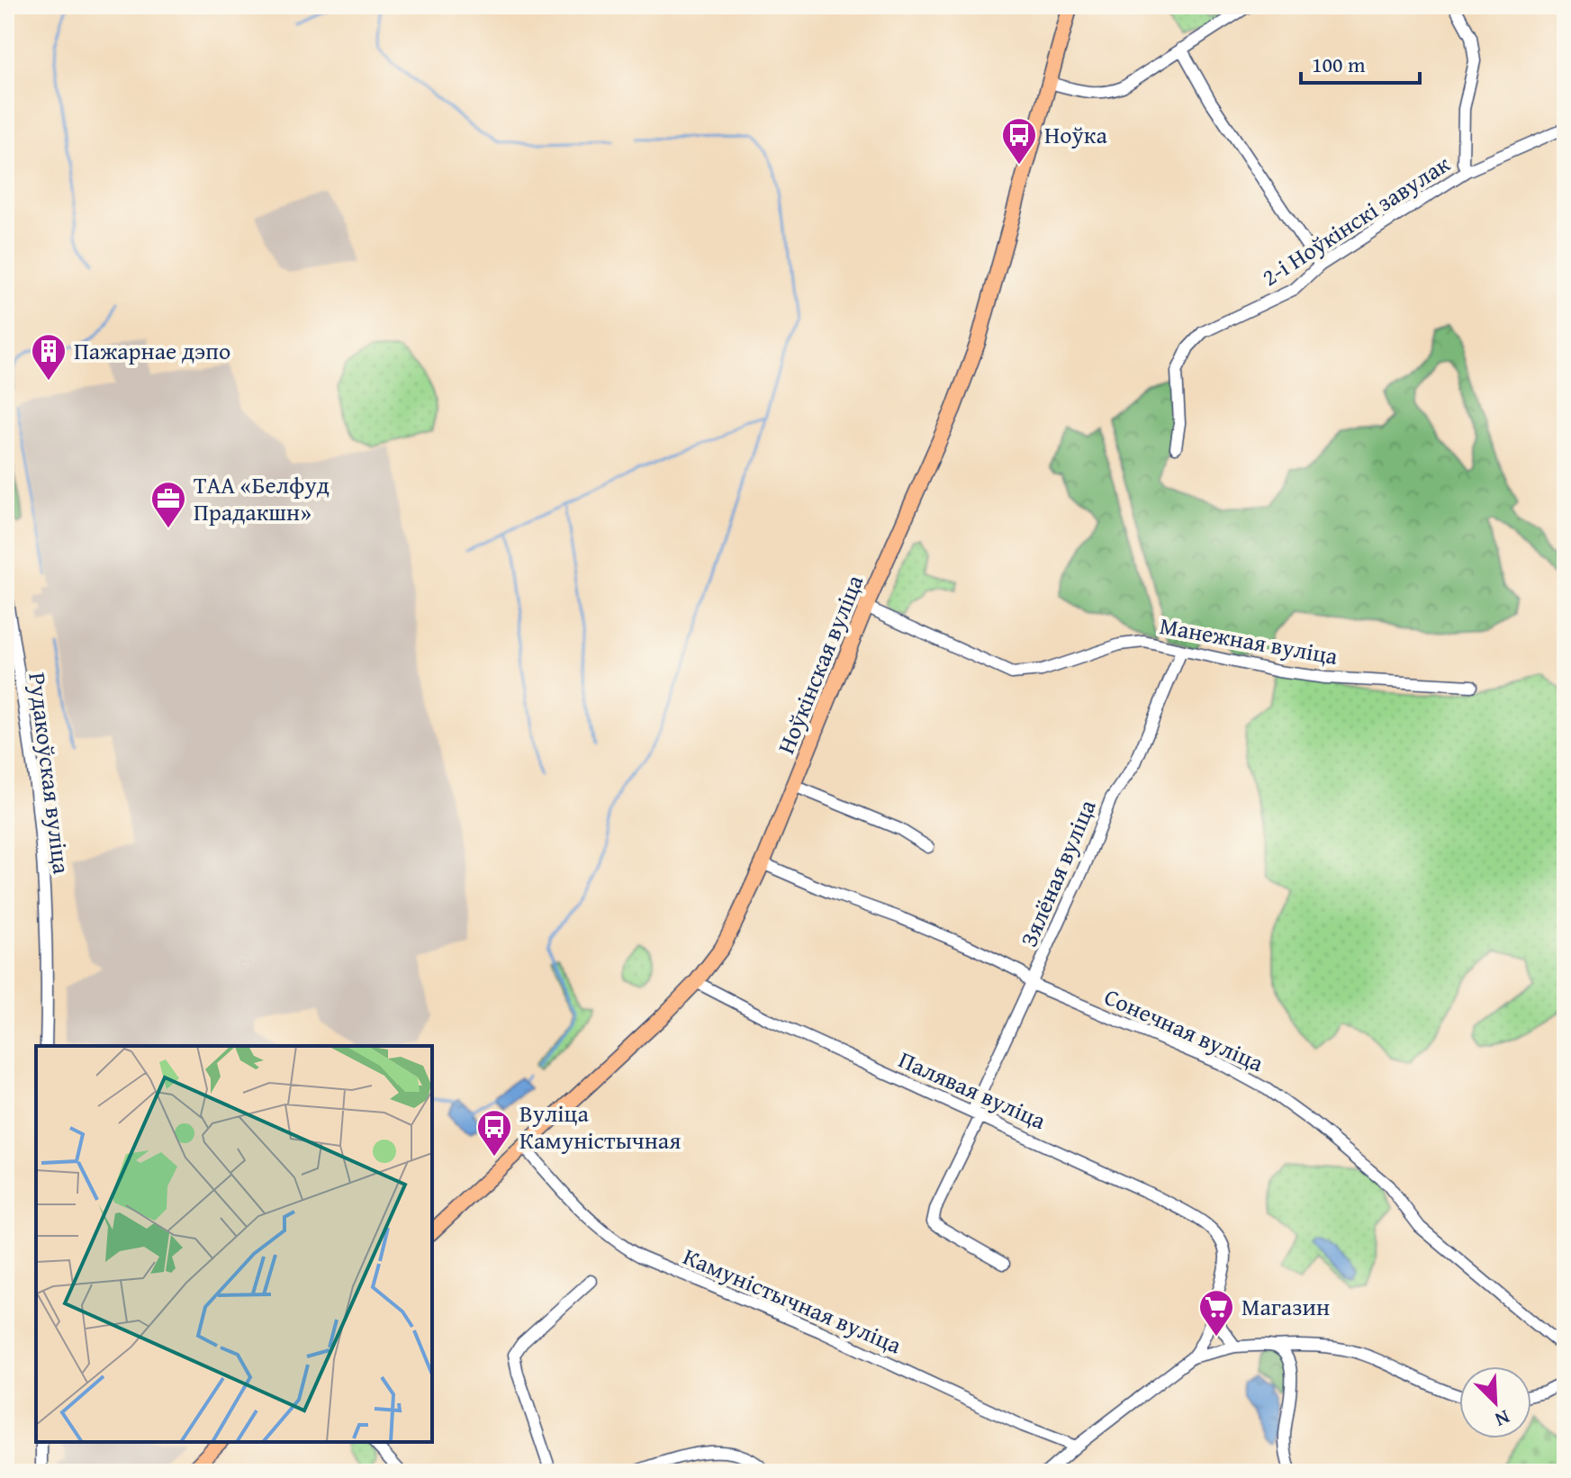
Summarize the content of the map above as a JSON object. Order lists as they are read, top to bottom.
{
  "streets": {
    "main road": ["Ноўкінская вуліца"],
    "street": [
      "2-і Ноўкінскі завулак",
      "Манежная вуліца",
      "Рудакоўская вуліца",
      "Зялёная вуліца",
      "Сонечная вуліца",
      "Палявая вуліца",
      "Камуністычная вуліца"
    ]
  },
  "crossings": [
    ["Манежная вуліца", "Ноўкінская вуліца"],
    ["Манежная вуліца", "Зялёная вуліца"],
    ["Ноўкінская вуліца", "Сонечная вуліца"],
    ["Ноўкінская вуліца", "Палявая вуліца"],
    ["Ноўкінская вуліца", "Камуністычная вуліца"],
    ["Зялёная вуліца", "Сонечная вуліца"],
    ["Зялёная вуліца", "Палявая вуліца"]
  ],
  "places": {
    "bus stop": ["Ноўка", "Вуліца Камуністычная"],
    "building": ["Пажарнае дэпо"],
    "office": ["ТАА «Белфуд Прадакшн»"],
    "supermarket": ["Магазин"]
  },
  "scale_bar": "100 m",
  "north": "bottom right"
}
